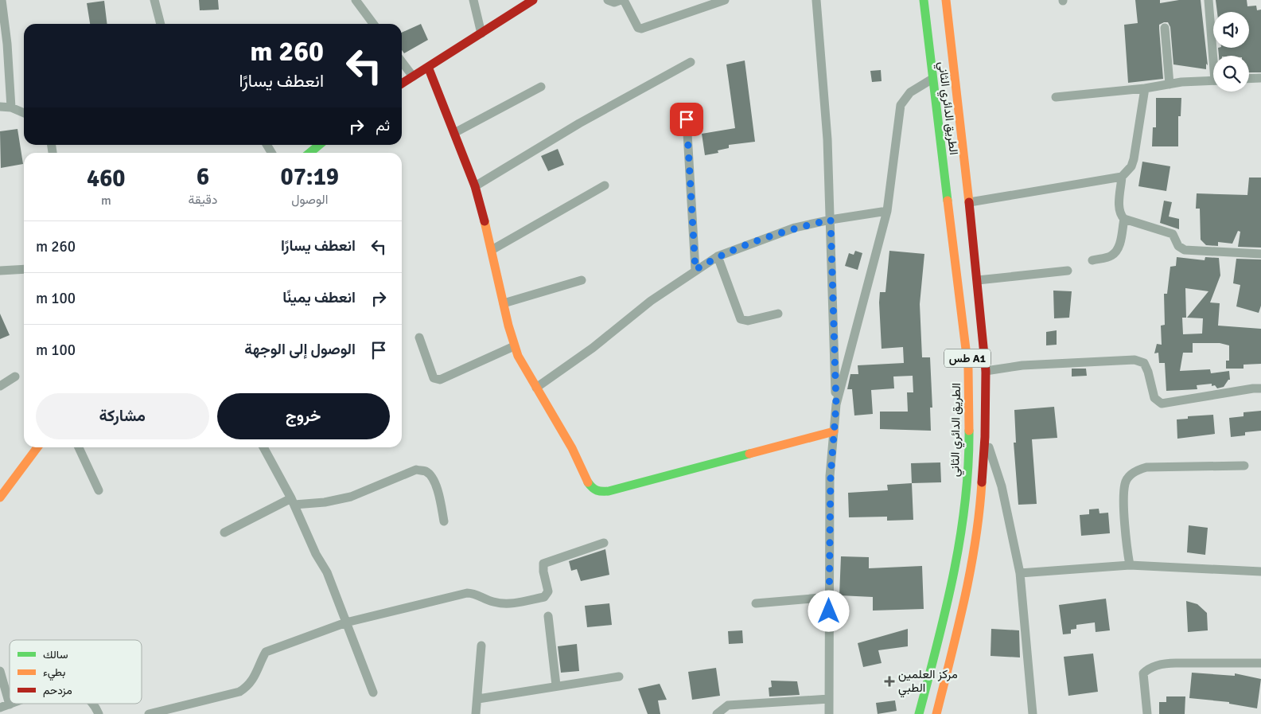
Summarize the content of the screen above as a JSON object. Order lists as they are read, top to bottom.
{
  "streets": {
    "main road": ["الطريق الدائري الثاني", "طس A1"]
  },
  "places": {
    "health": ["مركز العلمين الطبي"]
  },
  "legend": ["سالك", "بطيء", "مزدحم"],
  "page": {
    "turn": ["260 m", "انعطف يسارًا"],
    "then": "ثم",
    "eta": [
      "07:19",
      "الوصول",
      "6",
      "دقيقة",
      "460",
      "m"
    ],
    "list": [
      {
        "name": "انعطف يسارًا",
        "value": "260 m"
      },
      {
        "name": "انعطف يمينًا",
        "value": "100 m"
      },
      {
        "name": "الوصول إلى الوجهة",
        "value": "100 m"
      }
    ],
    "buttons": ["خروج", "مشاركة"]
  }
}
